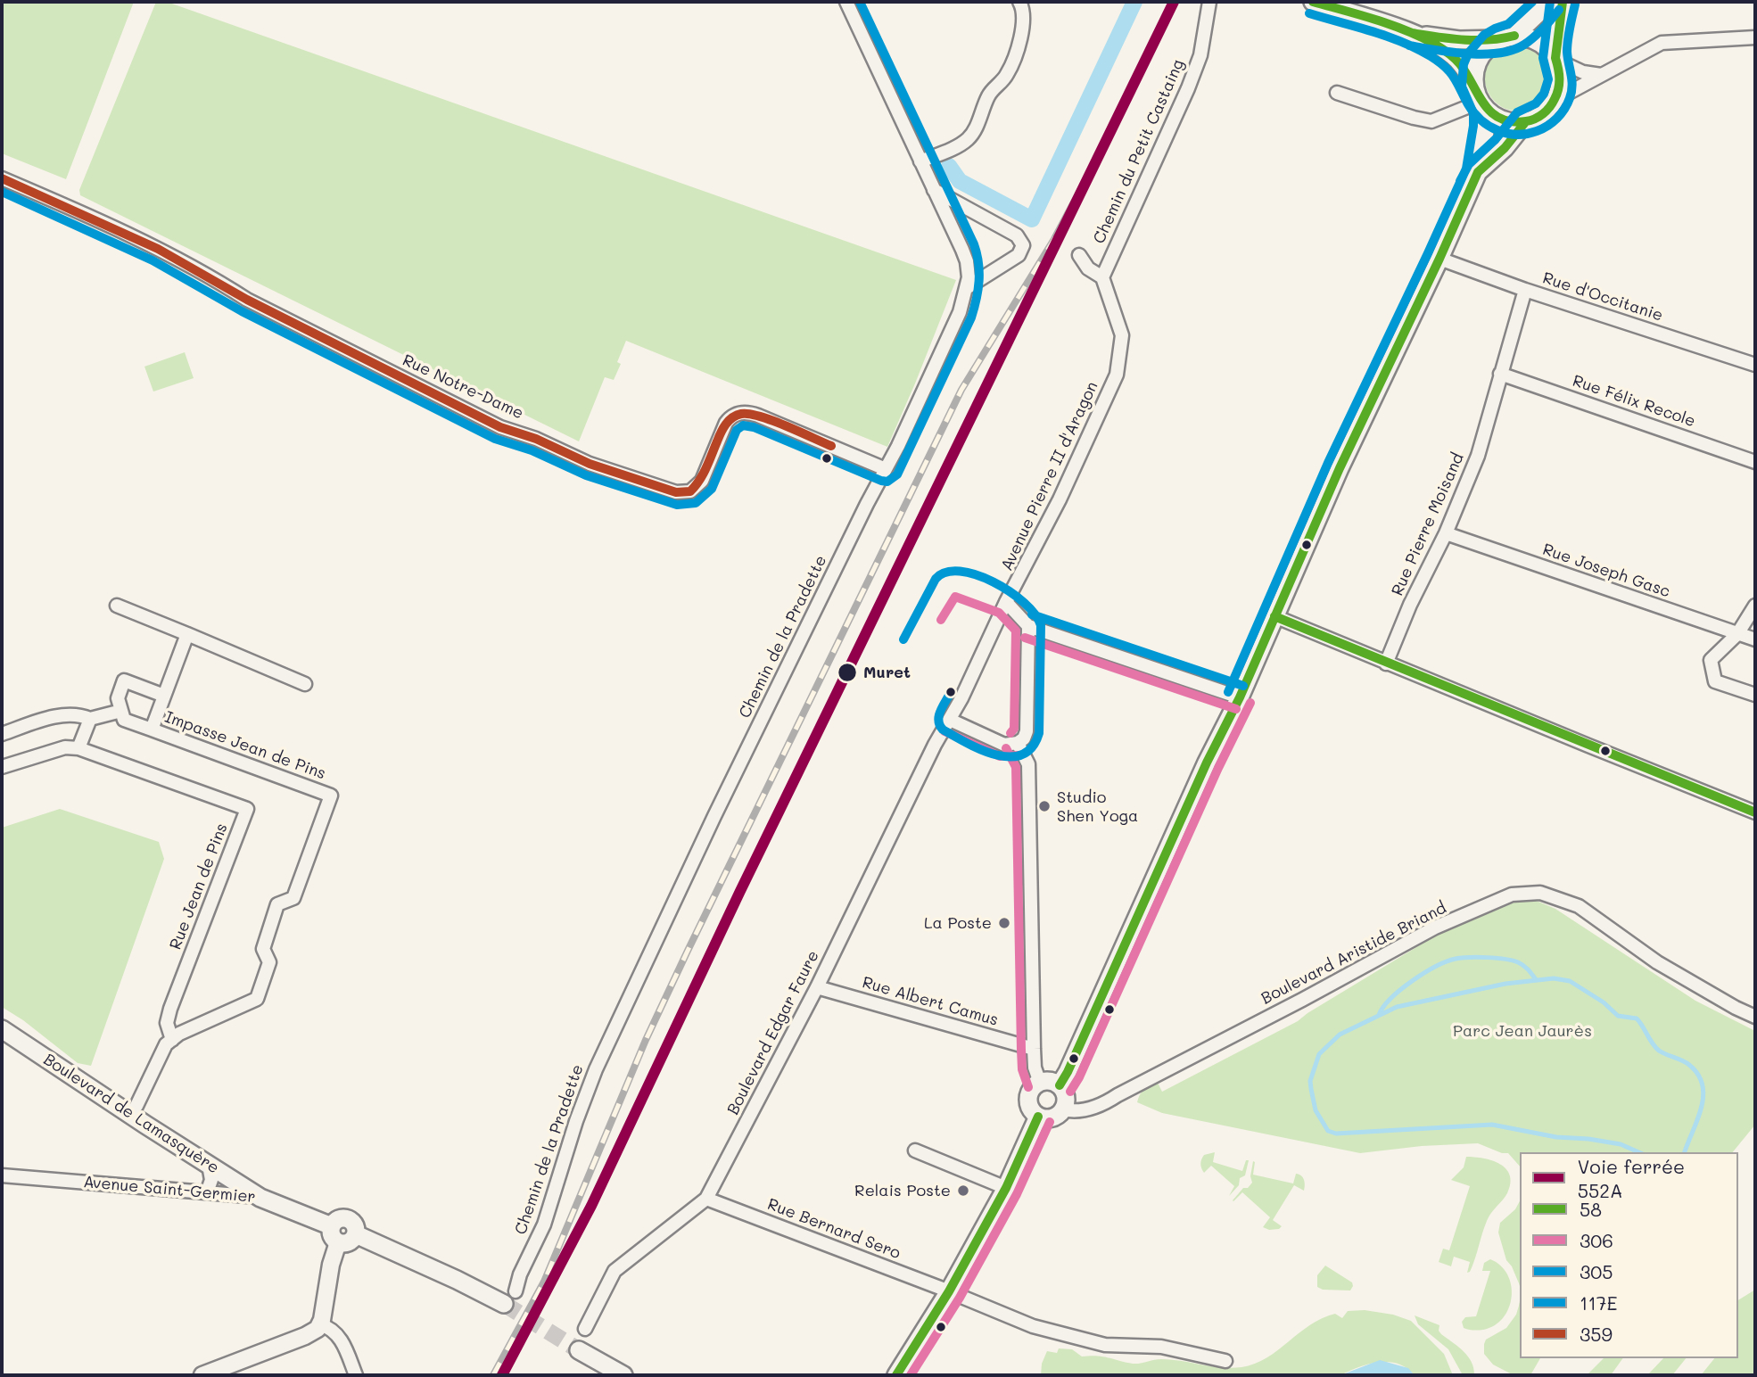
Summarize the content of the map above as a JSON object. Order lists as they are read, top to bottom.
{
  "streets": {
    "main road": ["Boulevard de Lamasquère", "Avenue Saint-Germier"],
    "street": [
      "Chemin du Petit Castaing",
      "Rue d'Occitanie",
      "Rue Notre-Dame",
      "Rue Félix Recole",
      "Avenue Pierre II d'Aragon",
      "Rue Pierre Moisand",
      "Rue Joseph Gasc",
      "Chemin de la Pradette",
      "Impasse Jean de Pins",
      "Rue Jean de Pins",
      "Boulevard Aristide Briand",
      "Rue Albert Camus",
      "Boulevard Edgar Faure",
      "Rue Bernard Sero"
    ]
  },
  "crossings": [
    ["Chemin du Petit Castaing", "Avenue Pierre II d'Aragon"],
    ["Rue d'Occitanie", "Rue Pierre Moisand"],
    ["Rue Notre-Dame", "Chemin de la Pradette"],
    ["Rue Félix Recole", "Rue Pierre Moisand"],
    ["Avenue Pierre II d'Aragon", "Boulevard Edgar Faure"],
    ["Rue Pierre Moisand", "Rue Joseph Gasc"],
    ["Chemin de la Pradette", "Avenue Saint-Germier"],
    ["Impasse Jean de Pins", "Rue Jean de Pins"],
    ["Impasse Jean de Pins", "Boulevard de Lamasquère"],
    ["Rue Albert Camus", "Boulevard Edgar Faure"],
    ["Boulevard Edgar Faure", "Rue Bernard Sero"],
    ["Boulevard de Lamasquère", "Avenue Saint-Germier"]
  ],
  "parks": ["Parc Jean Jaurès"],
  "places": [
    "Muret",
    "Studio Shen Yoga",
    "La Poste",
    "Relais Poste"
  ],
  "lines": [
    "rail line 552A",
    "transit line 58",
    "transit line 305",
    "transit line 117E",
    "transit line 359",
    "transit line 306"
  ],
  "legend": [
    "Voie ferrée 552A",
    "58",
    "306",
    "305",
    "117E",
    "359"
  ]
}
